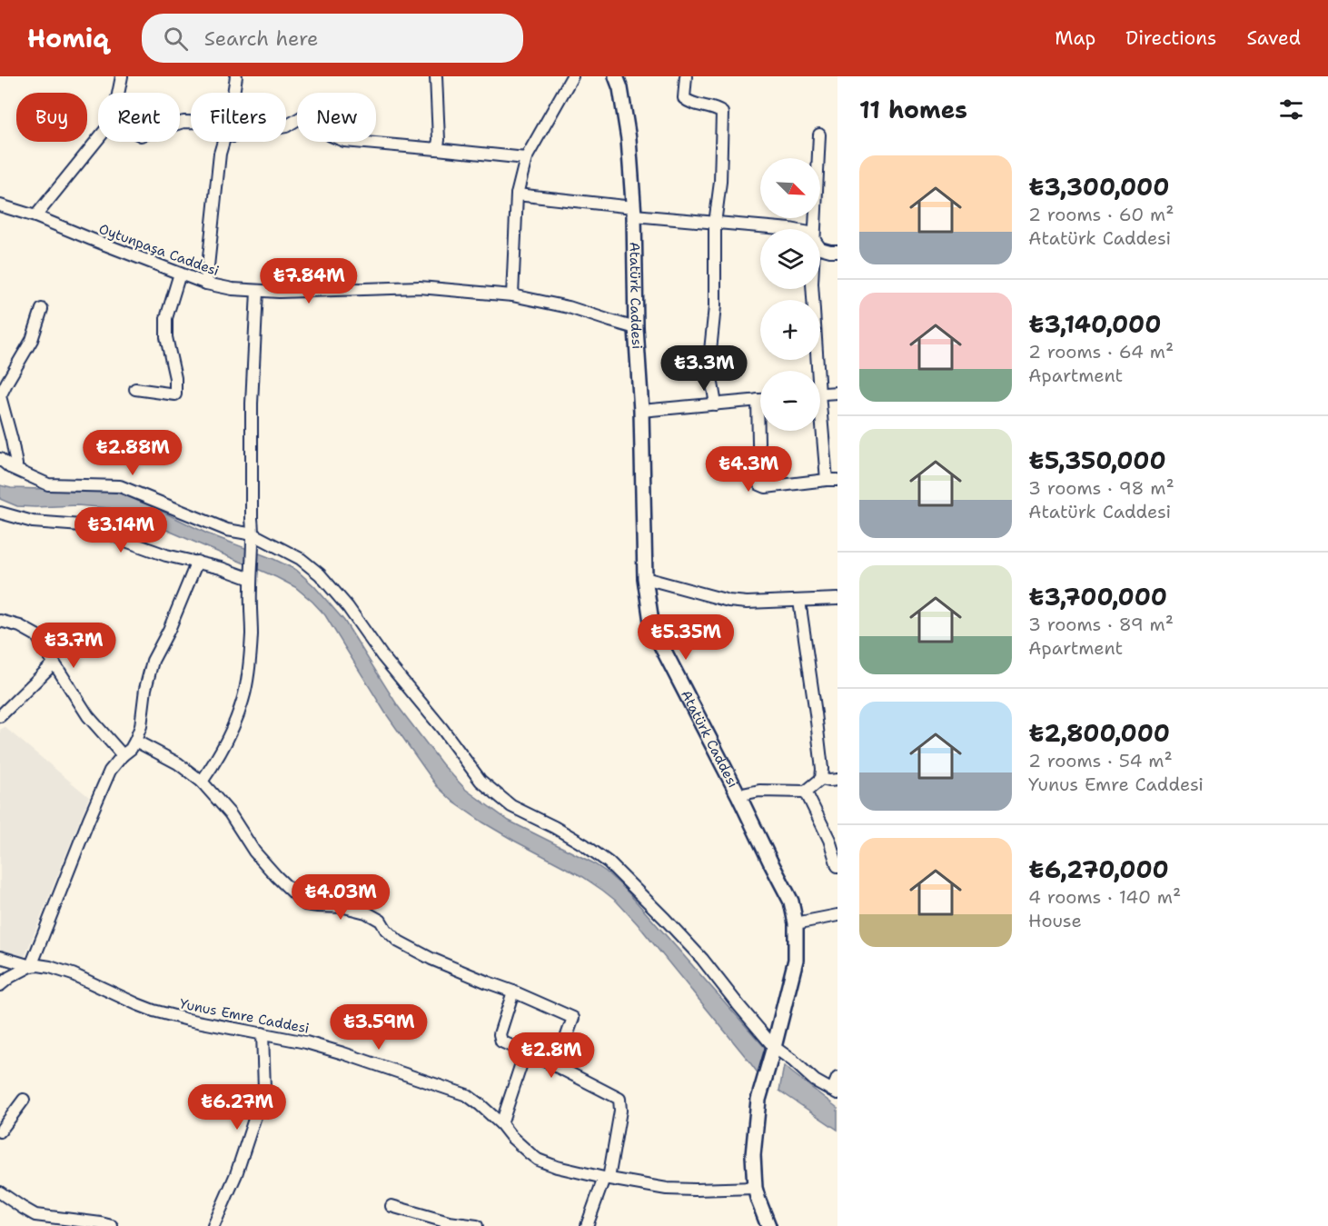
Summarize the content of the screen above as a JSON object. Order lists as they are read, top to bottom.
{
  "streets": {
    "main road": ["Atatürk Caddesi"],
    "street": ["Oytunpaşa Caddesi", "Yunus Emre Caddesi"]
  },
  "crossings": [
    ["Oytunpaşa Caddesi", "Atatürk Caddesi"],
    ["Atatürk Caddesi", "Yunus Emre Caddesi"]
  ],
  "north": "bottom right",
  "page": {
    "header": "Homiq",
    "search": "Search here",
    "nav": ["Map", "Directions", "Saved"],
    "heading": "11 homes",
    "chip": [
      "Buy",
      "Rent",
      "Filters",
      "New"
    ],
    "list": [
      {
        "name": "₺3,300,000",
        "note": "2 rooms · 60 m² · Atatürk Caddesi"
      },
      {
        "name": "₺3,140,000",
        "note": "2 rooms · 64 m² · Apartment"
      },
      {
        "name": "₺5,350,000",
        "note": "3 rooms · 98 m² · Atatürk Caddesi"
      },
      {
        "name": "₺3,700,000",
        "note": "3 rooms · 89 m² · Apartment"
      },
      {
        "name": "₺2,800,000",
        "note": "2 rooms · 54 m² · Yunus Emre Caddesi"
      },
      {
        "name": "₺6,270,000",
        "note": "4 rooms · 140 m² · House"
      }
    ],
    "map_buttons": ["+", "−"],
    "price": [
      "₺7.84M",
      "₺3.3M",
      "₺2.88M",
      "₺4.3M",
      "₺3.14M",
      "₺5.35M",
      "₺3.7M",
      "₺4.03M",
      "₺3.59M",
      "₺2.8M",
      "₺6.27M"
    ]
  }
}
